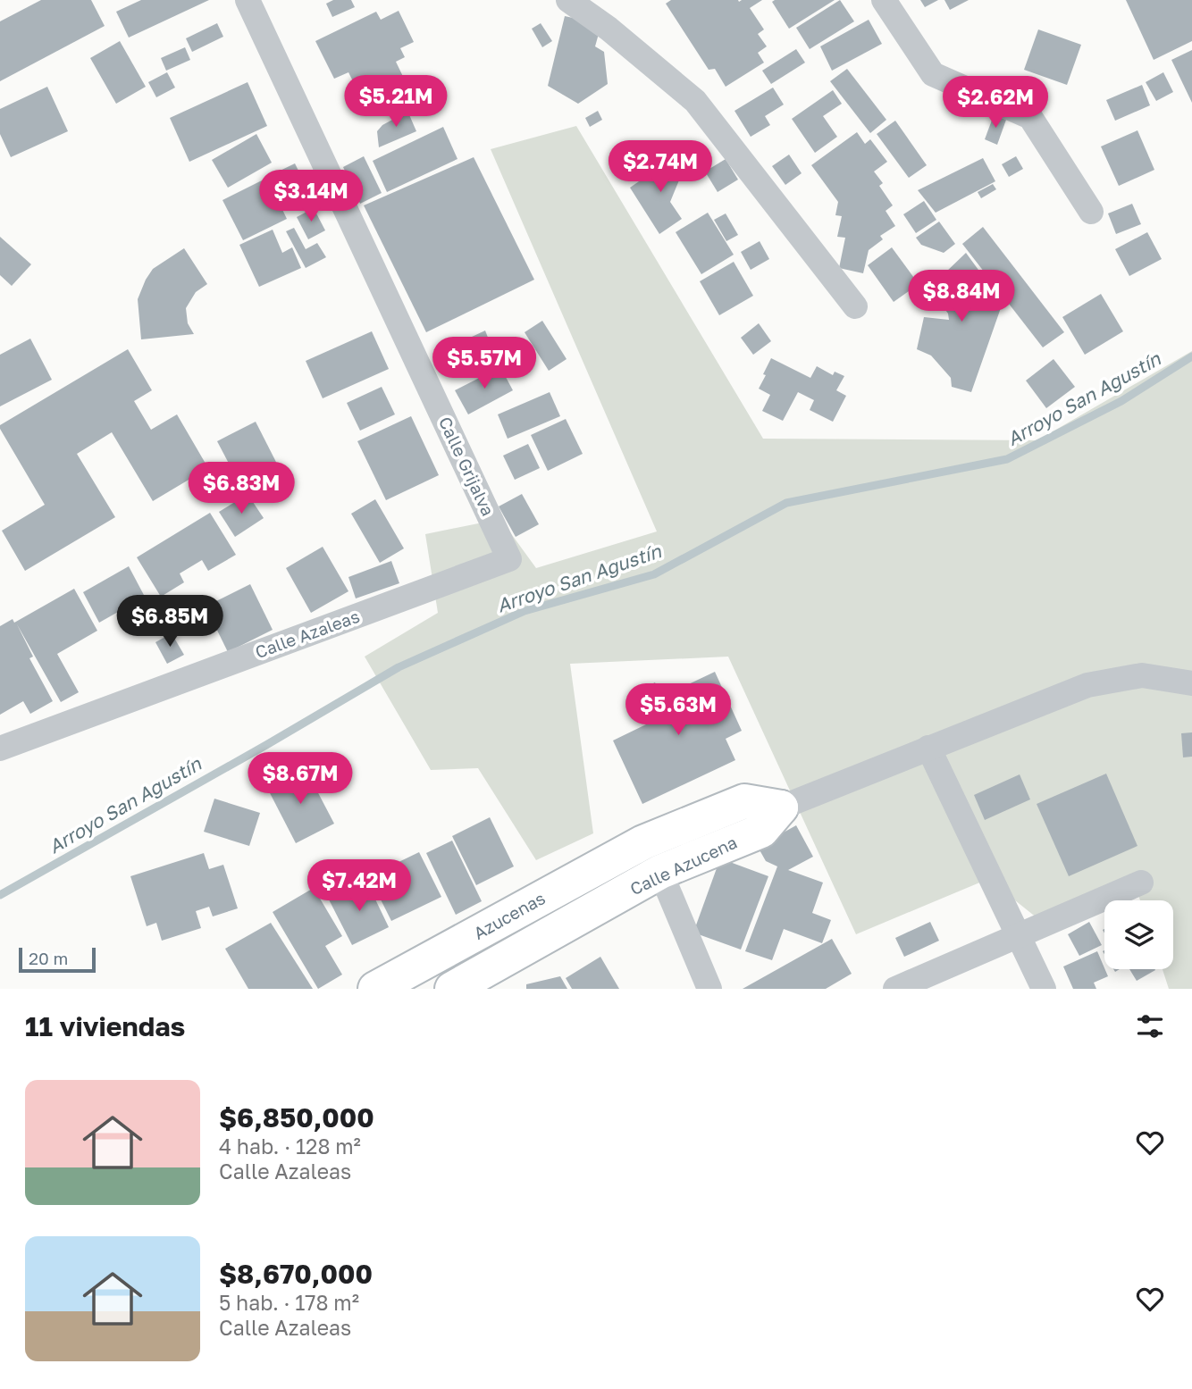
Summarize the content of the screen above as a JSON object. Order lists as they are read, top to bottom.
{
  "streets": {
    "street": [
      "Calle Grijalva",
      "Calle Azaleas",
      "Calle Azucena",
      "Azucenas"
    ]
  },
  "crossings": [
    ["Calle Grijalva", "Calle Azaleas"],
    ["Calle Azucena", "Azucenas"]
  ],
  "water": ["Arroyo San Agustín"],
  "scale_bar": "20 m",
  "page": {
    "price": [
      "$5.21M",
      "$2.62M",
      "$2.74M",
      "$3.14M",
      "$8.84M",
      "$5.57M",
      "$6.83M",
      "$6.85M",
      "$5.63M",
      "$8.67M",
      "$7.42M"
    ],
    "scale": "20 m",
    "heading": "11 viviendas",
    "list": [
      {
        "name": "$6,850,000",
        "note": "4 hab. · 128 m² · Calle Azaleas"
      },
      {
        "name": "$8,670,000",
        "note": "5 hab. · 178 m² · Calle Azaleas"
      }
    ]
  }
}
